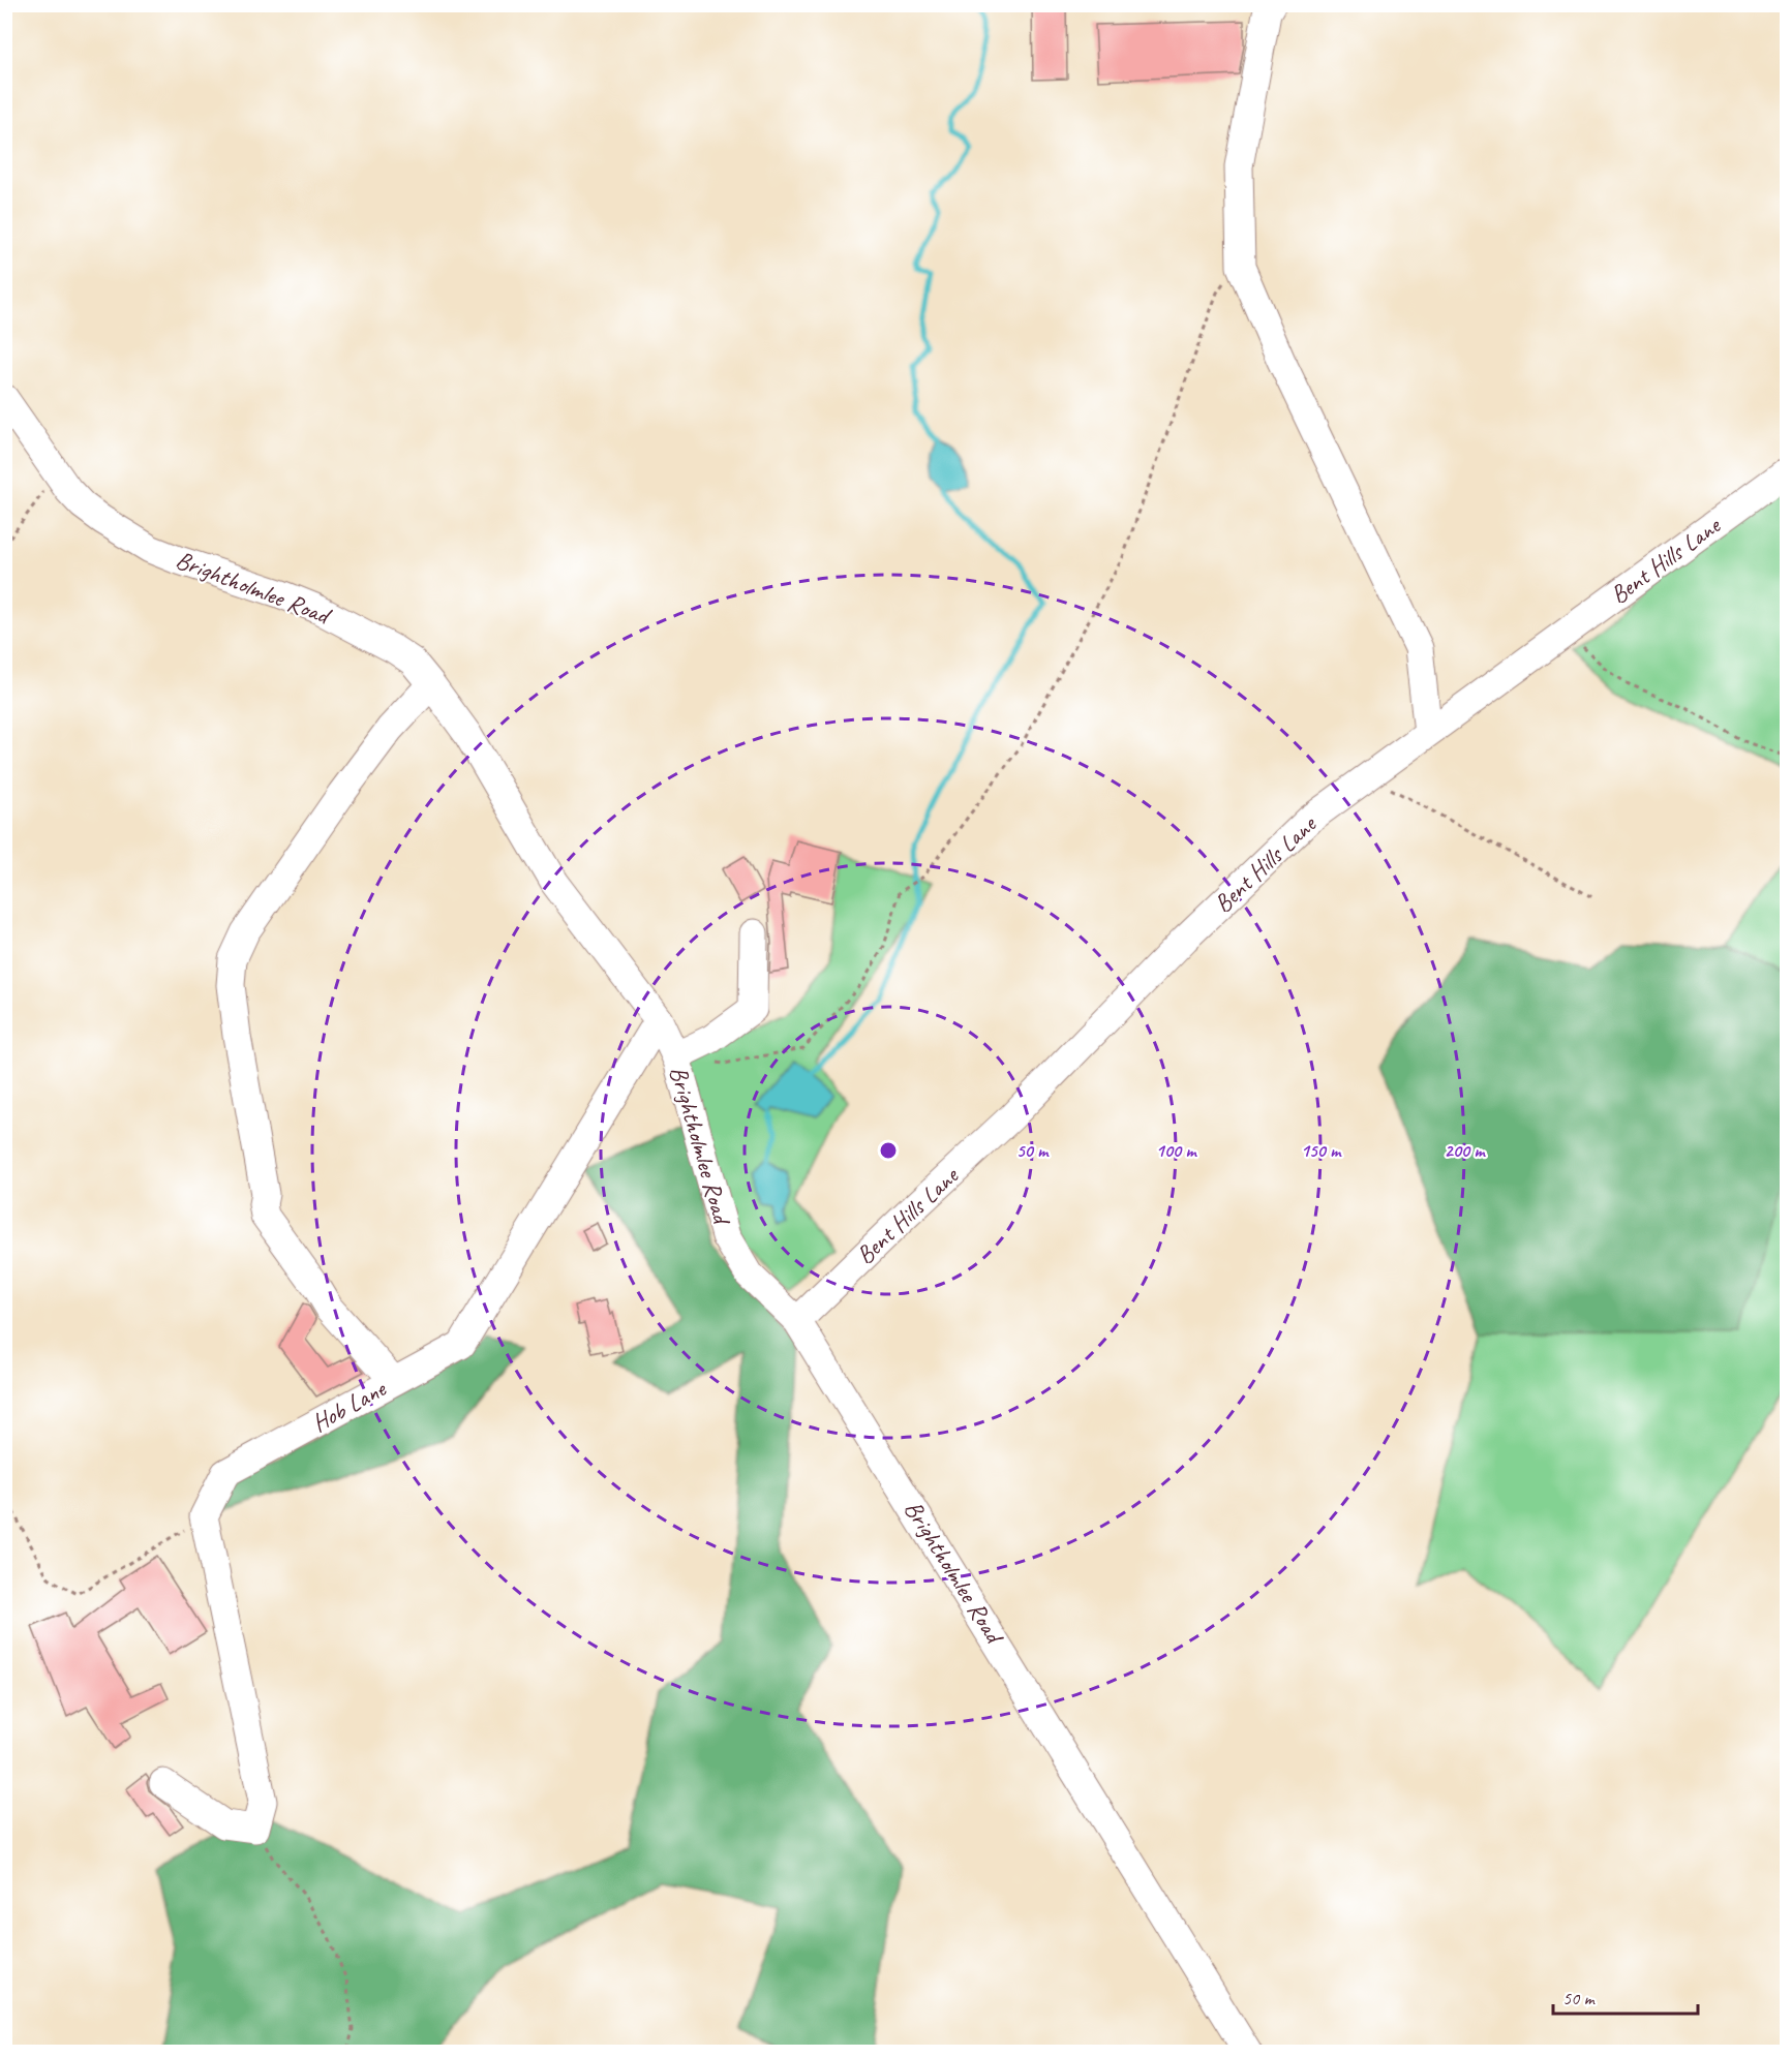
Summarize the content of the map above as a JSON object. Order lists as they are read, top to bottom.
{
  "streets": {
    "street": ["Bent Hills Lane", "Brightholmlee Road", "Hob Lane"]
  },
  "crossings": [
    ["Bent Hills Lane", "Brightholmlee Road"],
    ["Brightholmlee Road", "Hob Lane"]
  ],
  "scale_bar": "50 m",
  "rings": [
    "50 m",
    "100 m",
    "150 m",
    "200 m"
  ]
}
